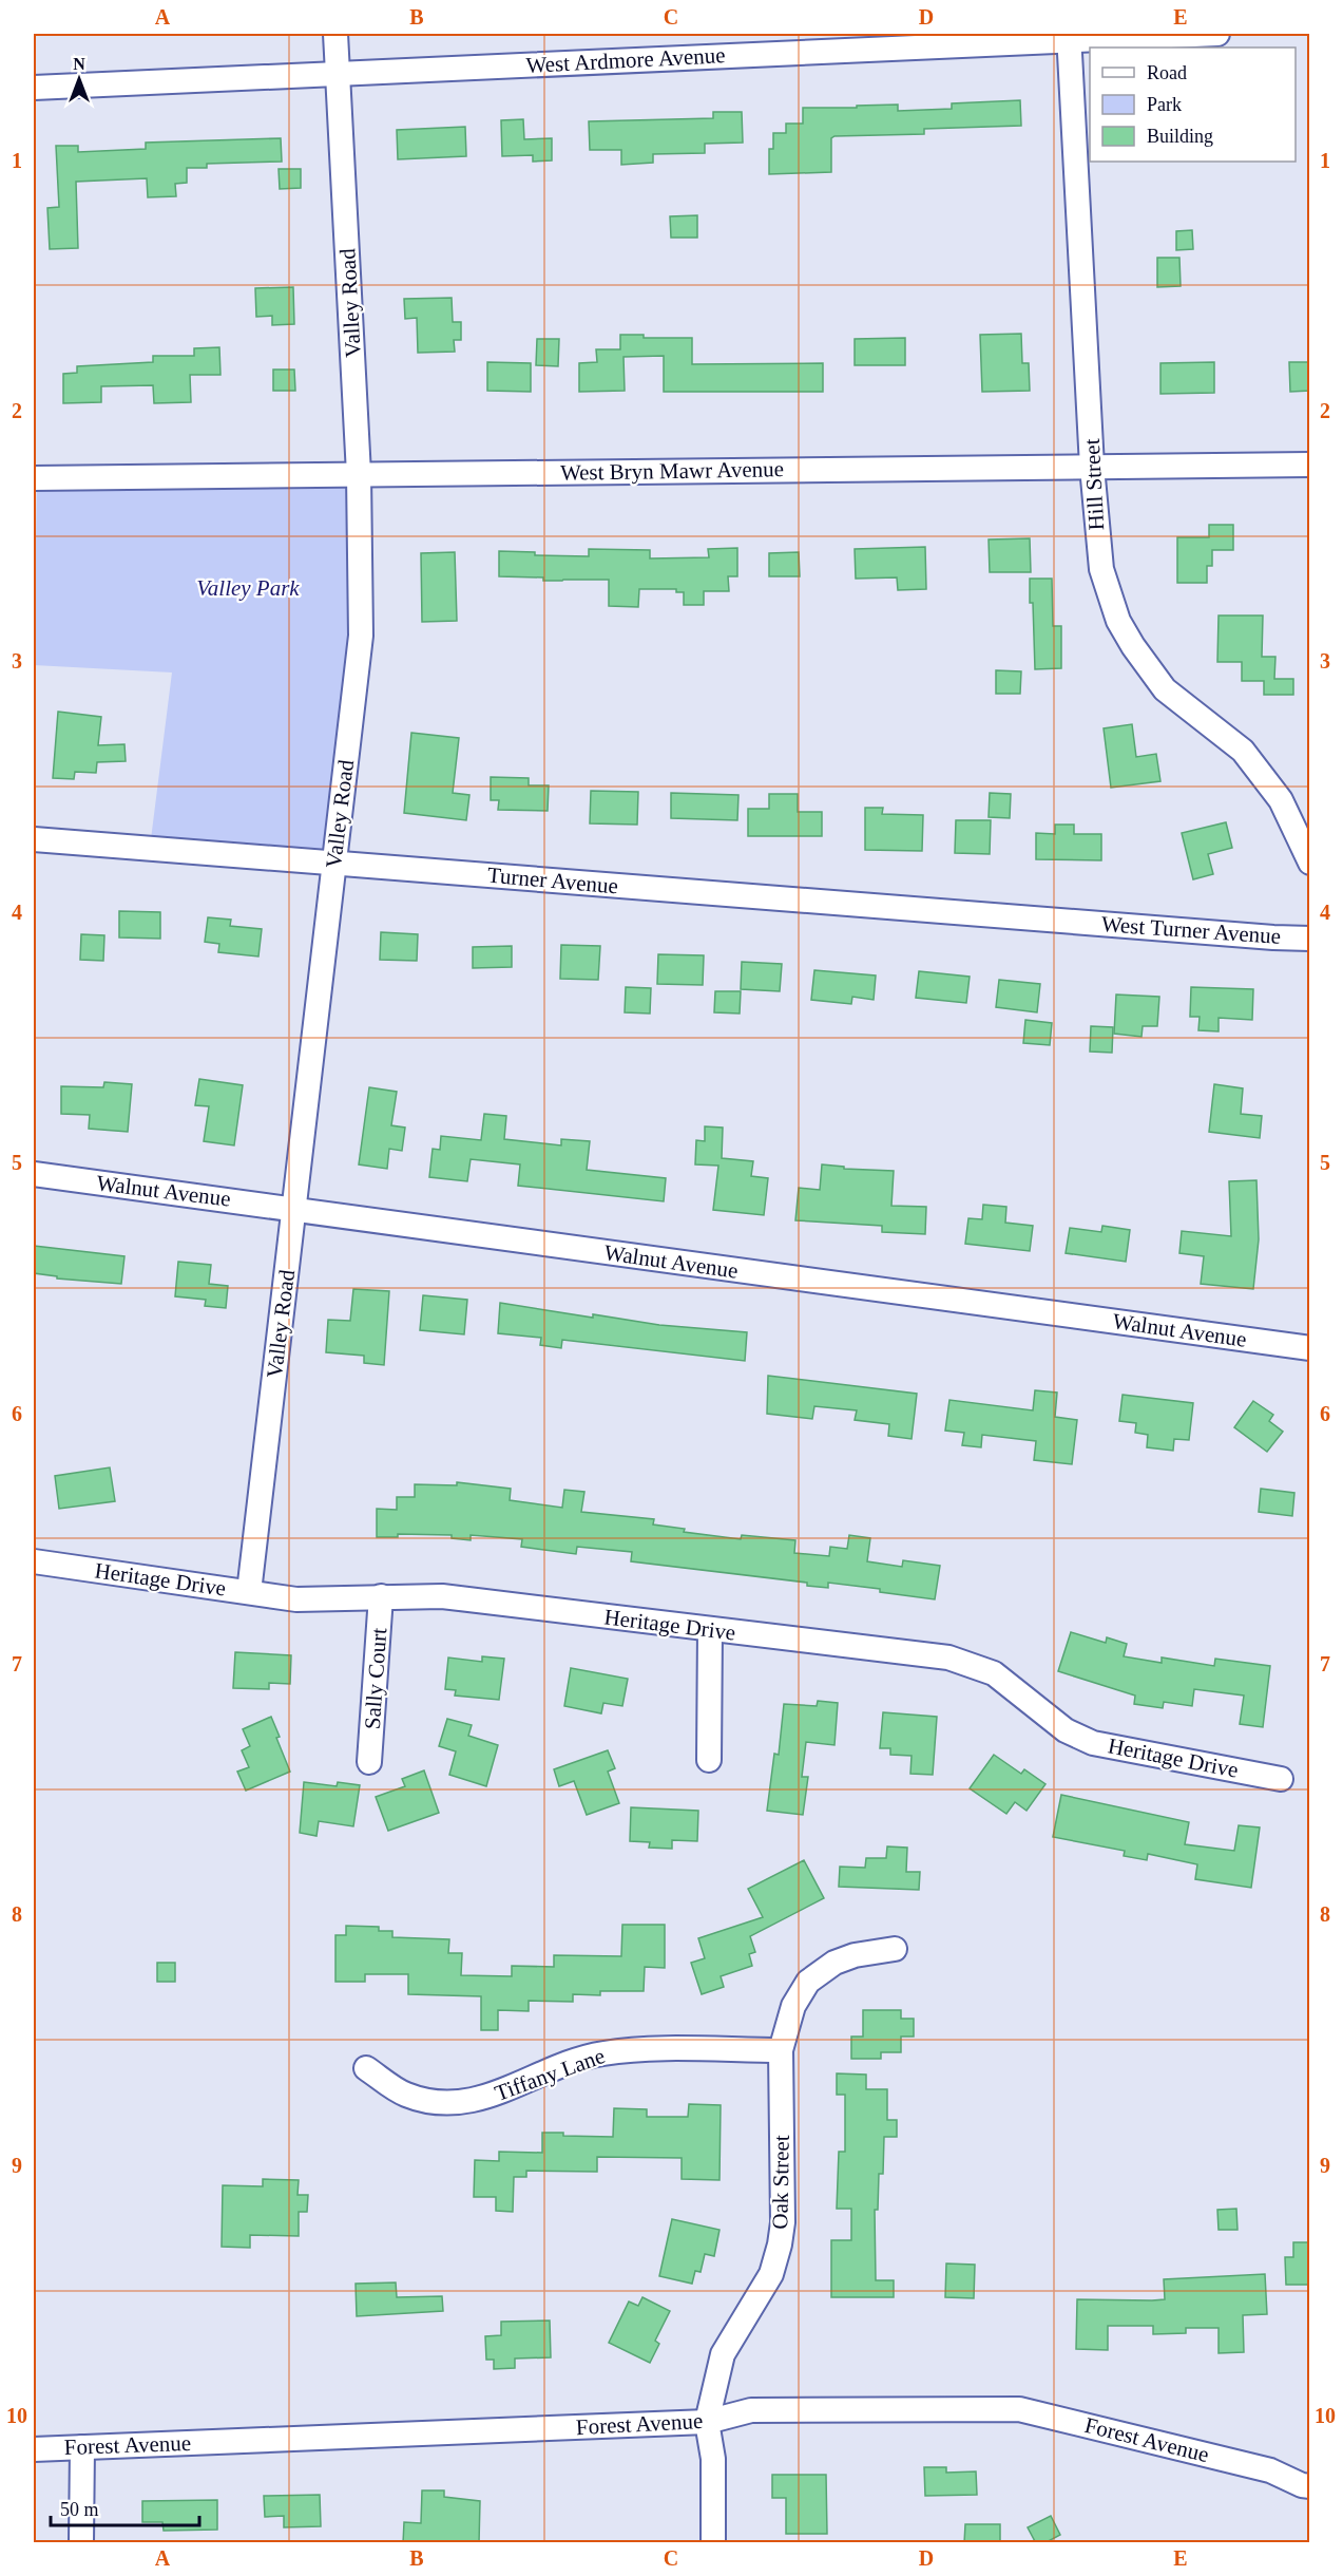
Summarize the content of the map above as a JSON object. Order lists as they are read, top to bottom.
{
  "streets": {
    "street": [
      "West Ardmore Avenue",
      "Valley Road",
      "West Bryn Mawr Avenue",
      "Hill Street",
      "Turner Avenue",
      "West Turner Avenue",
      "Walnut Avenue",
      "Heritage Drive",
      "Sally Court",
      "Tiffany Lane",
      "Oak Street",
      "Forest Avenue"
    ]
  },
  "crossings": [
    ["West Ardmore Avenue", "Valley Road"],
    ["West Ardmore Avenue", "Hill Street"],
    ["Valley Road", "West Bryn Mawr Avenue"],
    ["Valley Road", "Turner Avenue"],
    ["Valley Road", "Walnut Avenue"],
    ["Valley Road", "Heritage Drive"],
    ["West Bryn Mawr Avenue", "Hill Street"],
    ["Turner Avenue", "West Turner Avenue"],
    ["Heritage Drive", "Sally Court"],
    ["Tiffany Lane", "Oak Street"],
    ["Oak Street", "Forest Avenue"]
  ],
  "parks": ["Valley Park"],
  "legend": ["Road", "Park", "Building"],
  "scale_bar": "50 m",
  "north": "top",
  "grid": {
    "columns": [
      "A",
      "B",
      "C",
      "D",
      "E"
    ],
    "rows": [
      "1",
      "2",
      "3",
      "4",
      "5",
      "6",
      "7",
      "8",
      "9",
      "10"
    ]
  }
}
